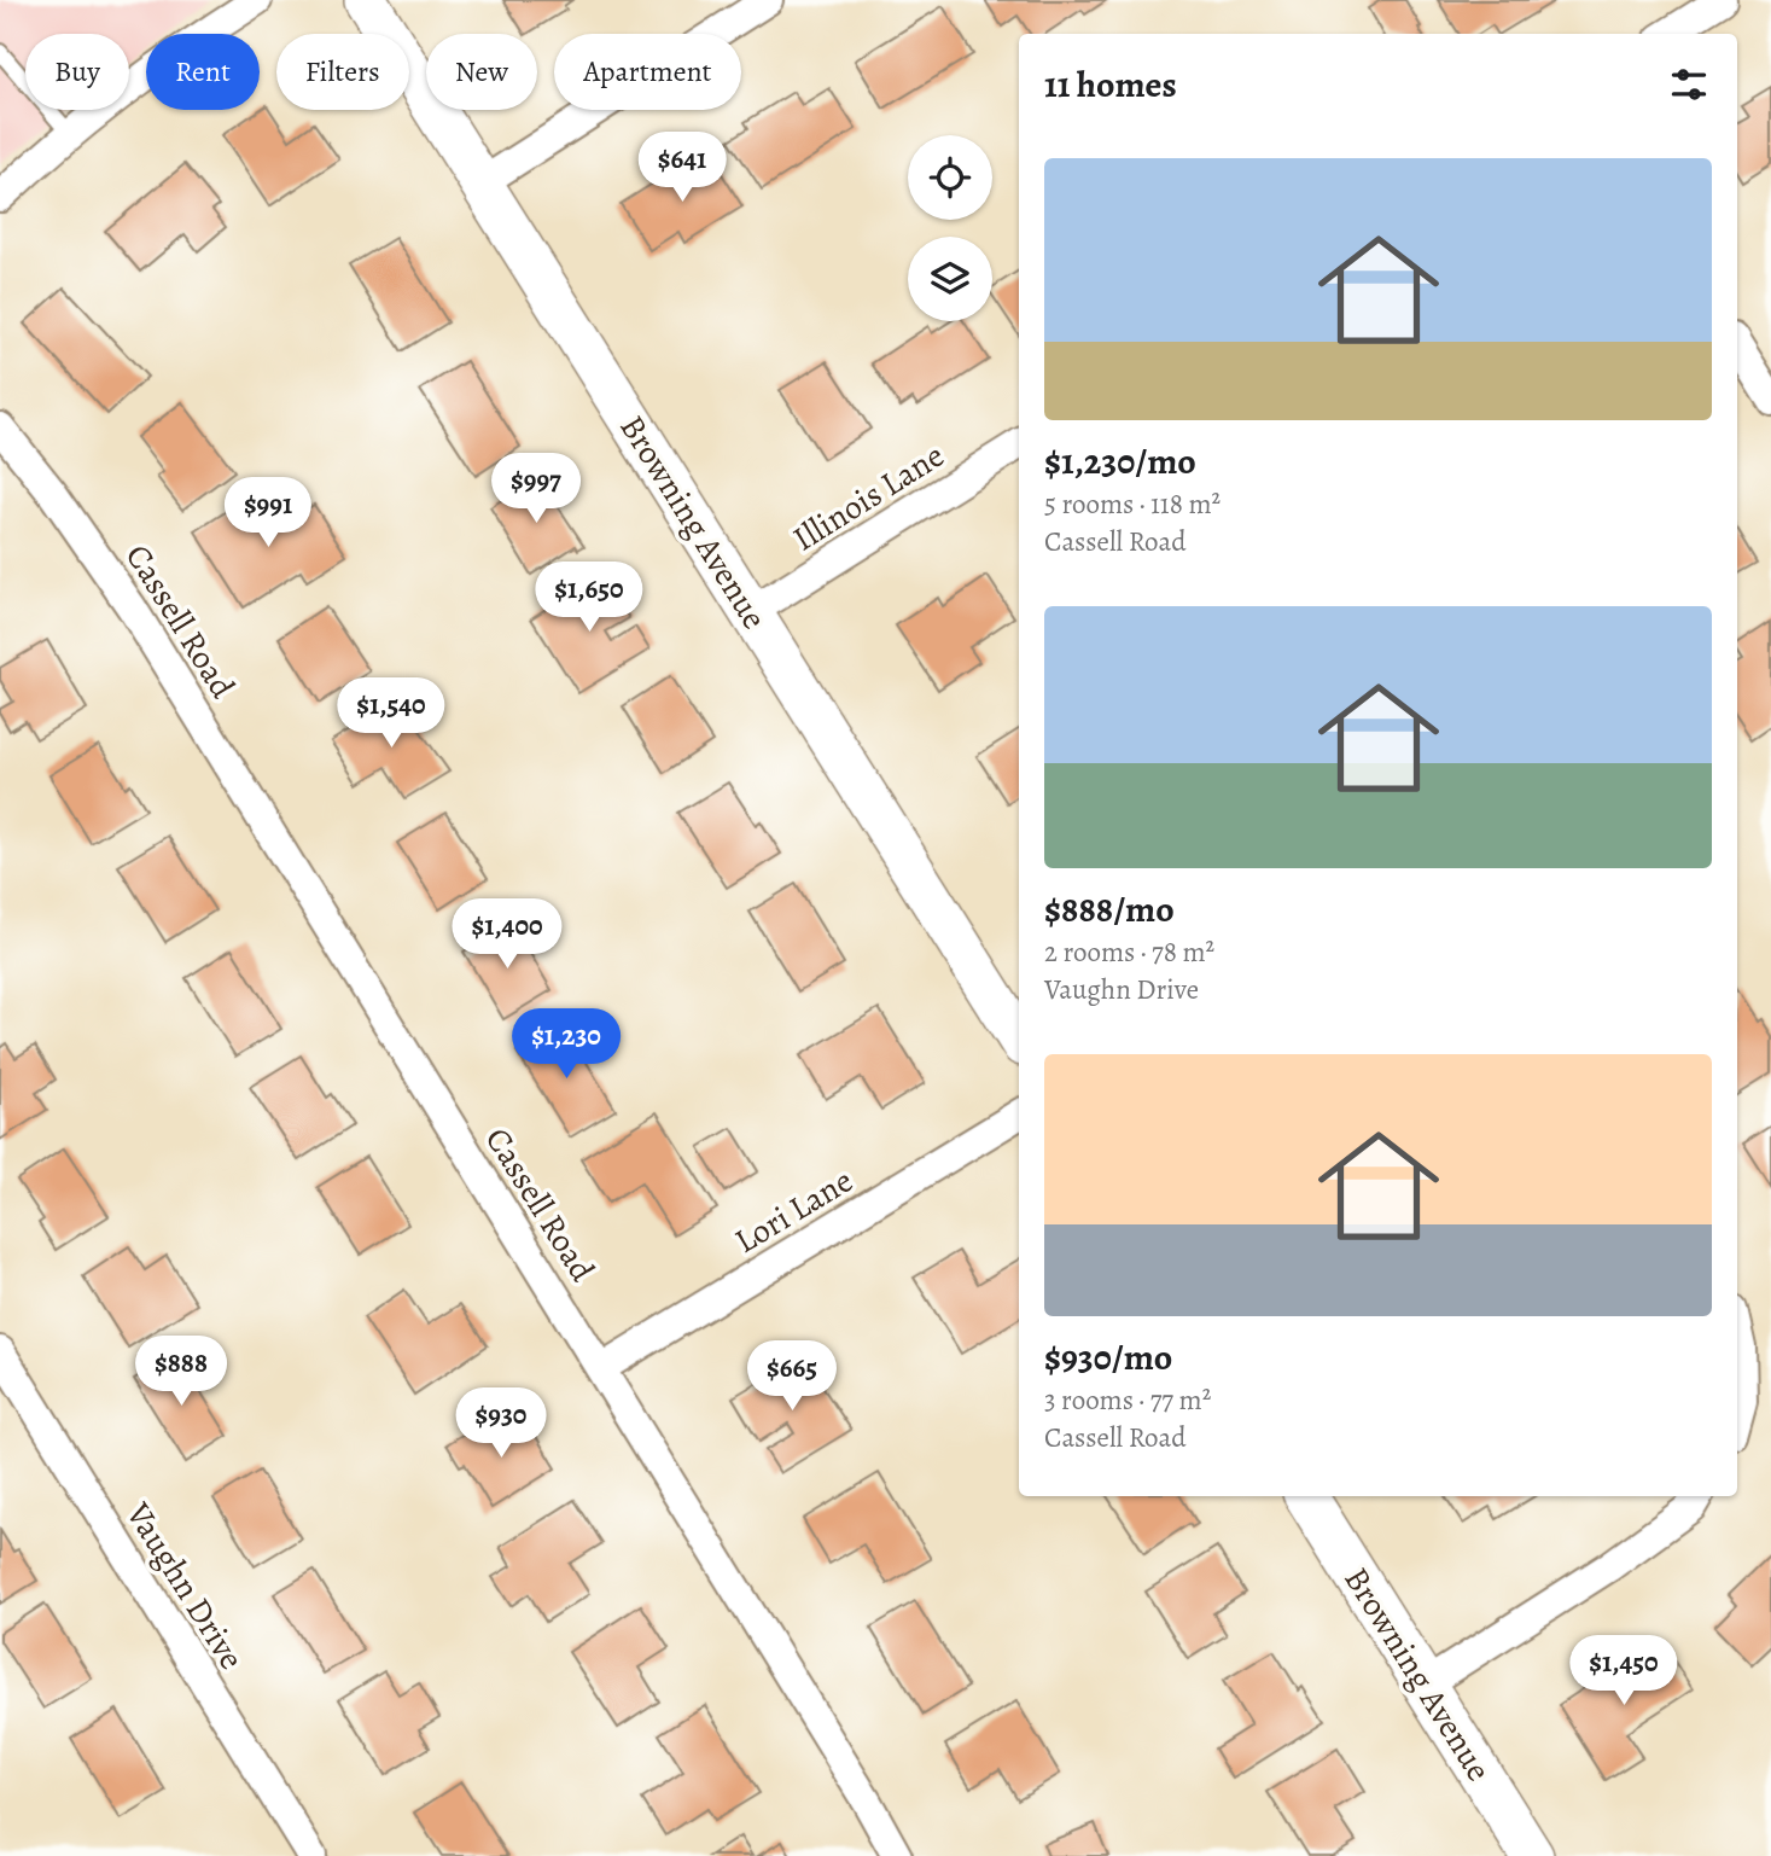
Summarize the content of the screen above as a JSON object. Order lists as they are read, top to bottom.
{
  "streets": {
    "street": [
      "Illinois Lane",
      "Browning Avenue",
      "Cassell Road",
      "Lori Lane",
      "Vaughn Drive"
    ]
  },
  "crossings": [
    ["Illinois Lane", "Browning Avenue"],
    ["Cassell Road", "Lori Lane"]
  ],
  "page": {
    "chip": [
      "Buy",
      "Rent",
      "Filters",
      "New",
      "Apartment"
    ],
    "heading": "11 homes",
    "price": [
      "$641",
      "$997",
      "$991",
      "$1,650",
      "$1,540",
      "$1,400",
      "$1,230",
      "$888",
      "$665",
      "$930",
      "$1,450"
    ],
    "list": [
      {
        "name": "$1,230/mo",
        "note": "5 rooms · 118 m² · Cassell Road"
      },
      {
        "name": "$888/mo",
        "note": "2 rooms · 78 m² · Vaughn Drive"
      },
      {
        "name": "$930/mo",
        "note": "3 rooms · 77 m² · Cassell Road"
      }
    ]
  }
}
